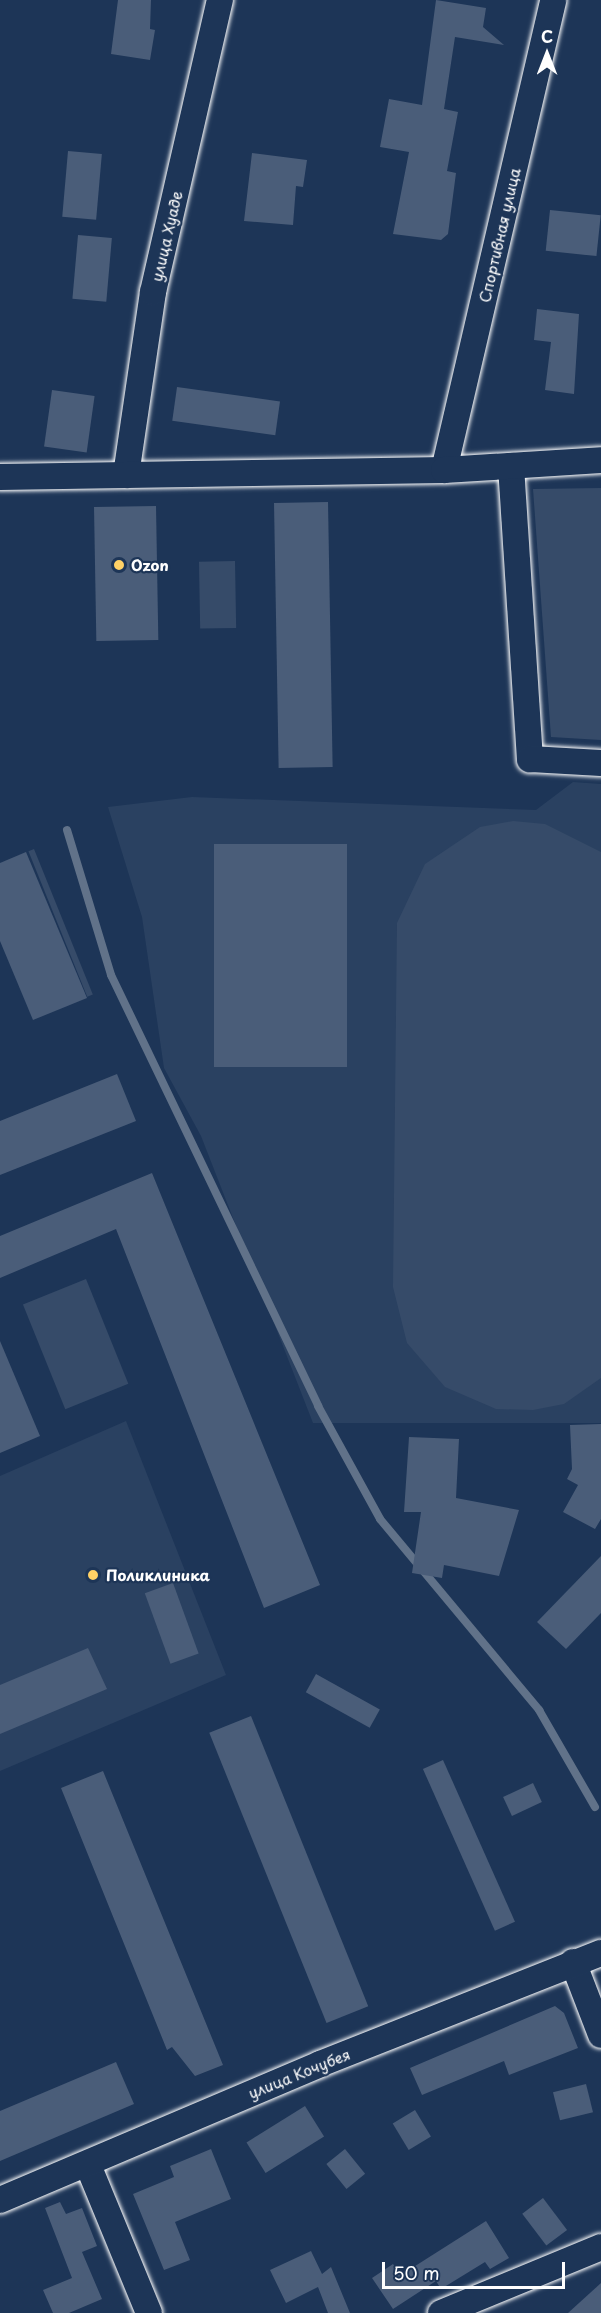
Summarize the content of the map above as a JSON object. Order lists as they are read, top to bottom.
{
  "streets": {
    "street": ["Спортивная улица", "улица Хуаде", "улица Кочубея"]
  },
  "places": ["Ozon", "Поликлиника"],
  "scale_bar": "50 m",
  "north": "top"
}
